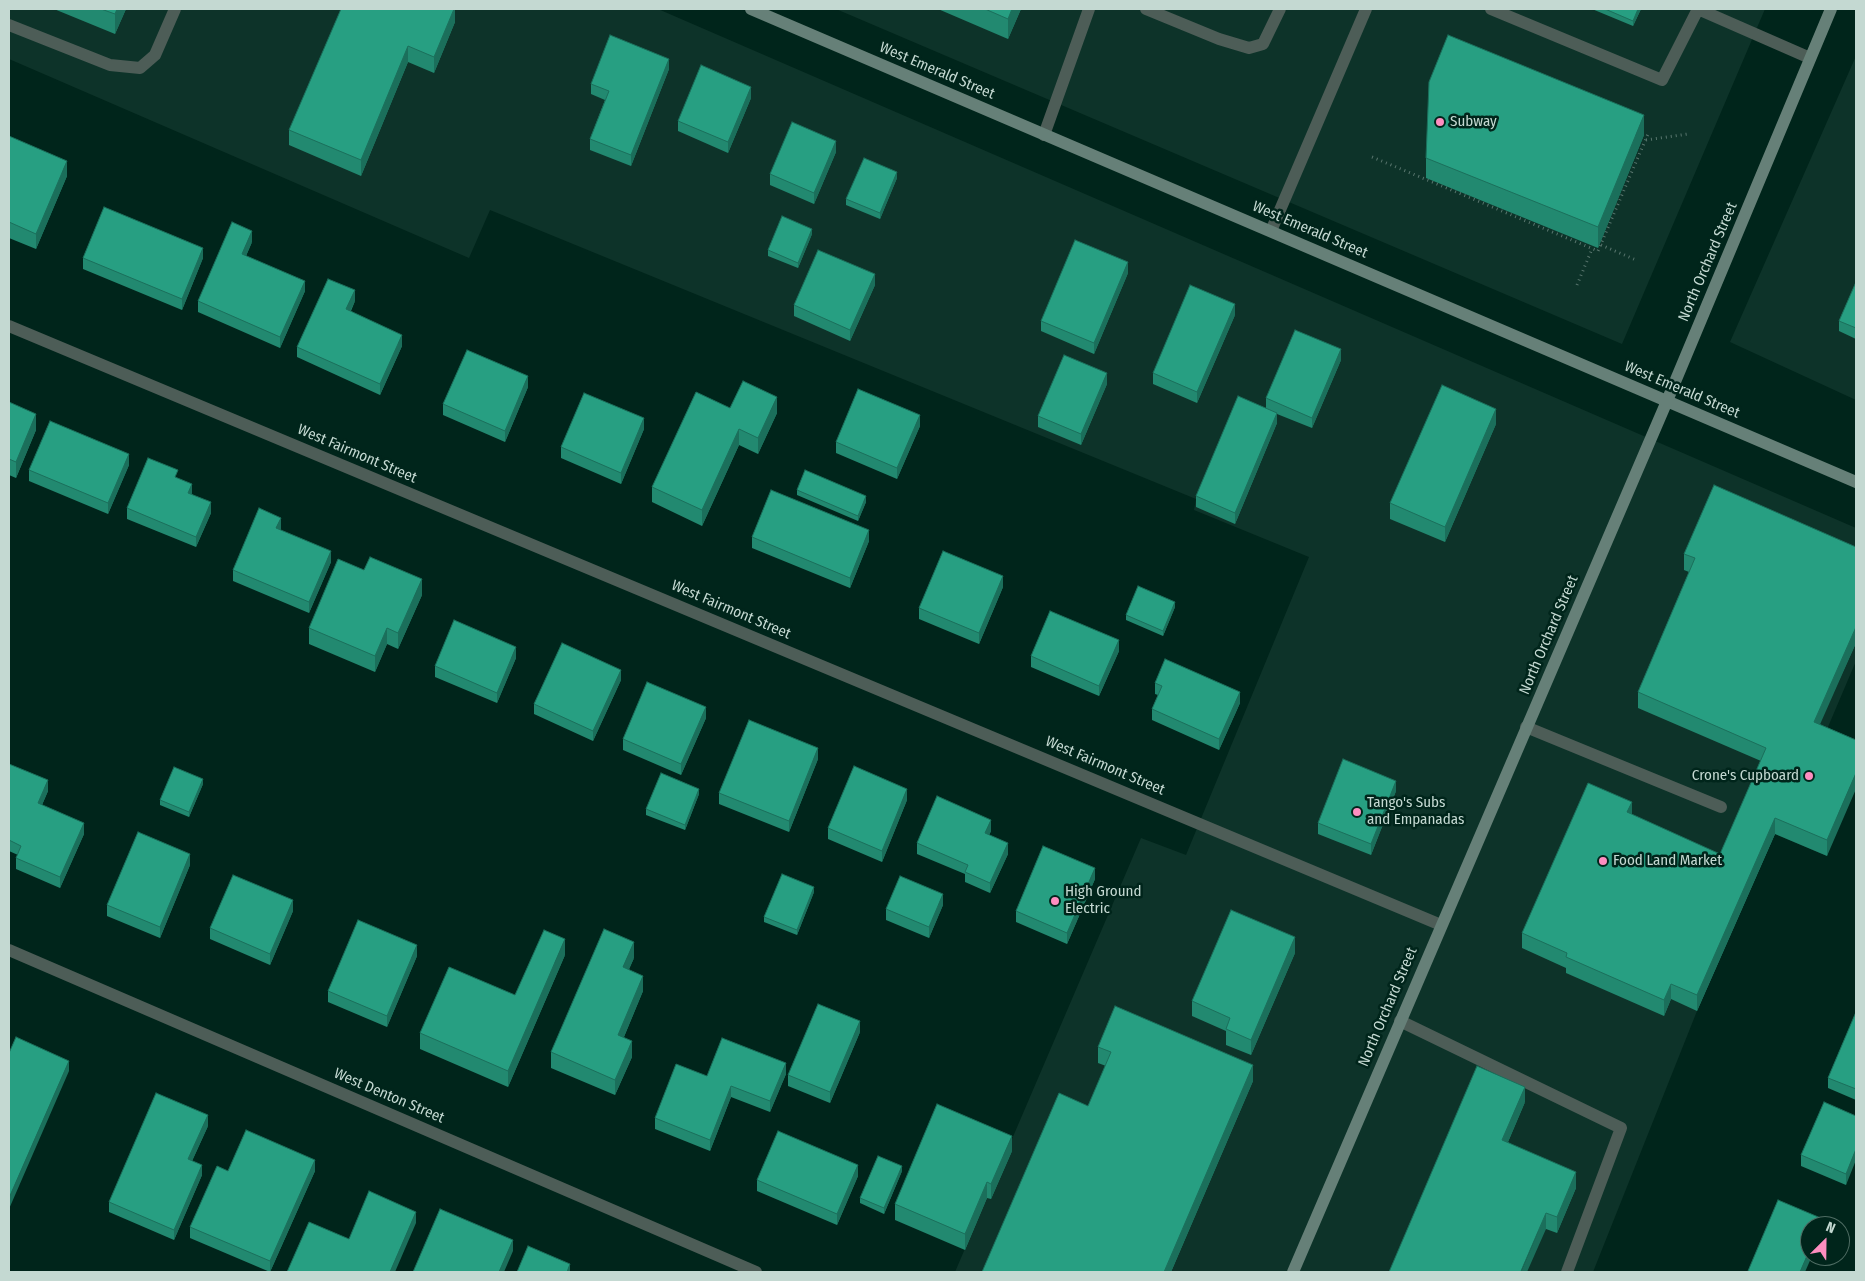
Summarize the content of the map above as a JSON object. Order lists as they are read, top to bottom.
{
  "streets": {
    "main road": ["West Emerald Street", "North Orchard Street"],
    "street": ["West Fairmont Street", "West Denton Street"]
  },
  "crossings": [
    ["West Emerald Street", "North Orchard Street"],
    ["North Orchard Street", "West Fairmont Street"]
  ],
  "places": [
    "Subway",
    "Crone's Cupboard",
    "Tango's Subs and Empanadas",
    "Food Land Market",
    "High Ground Electric"
  ],
  "north": "top right"
}
